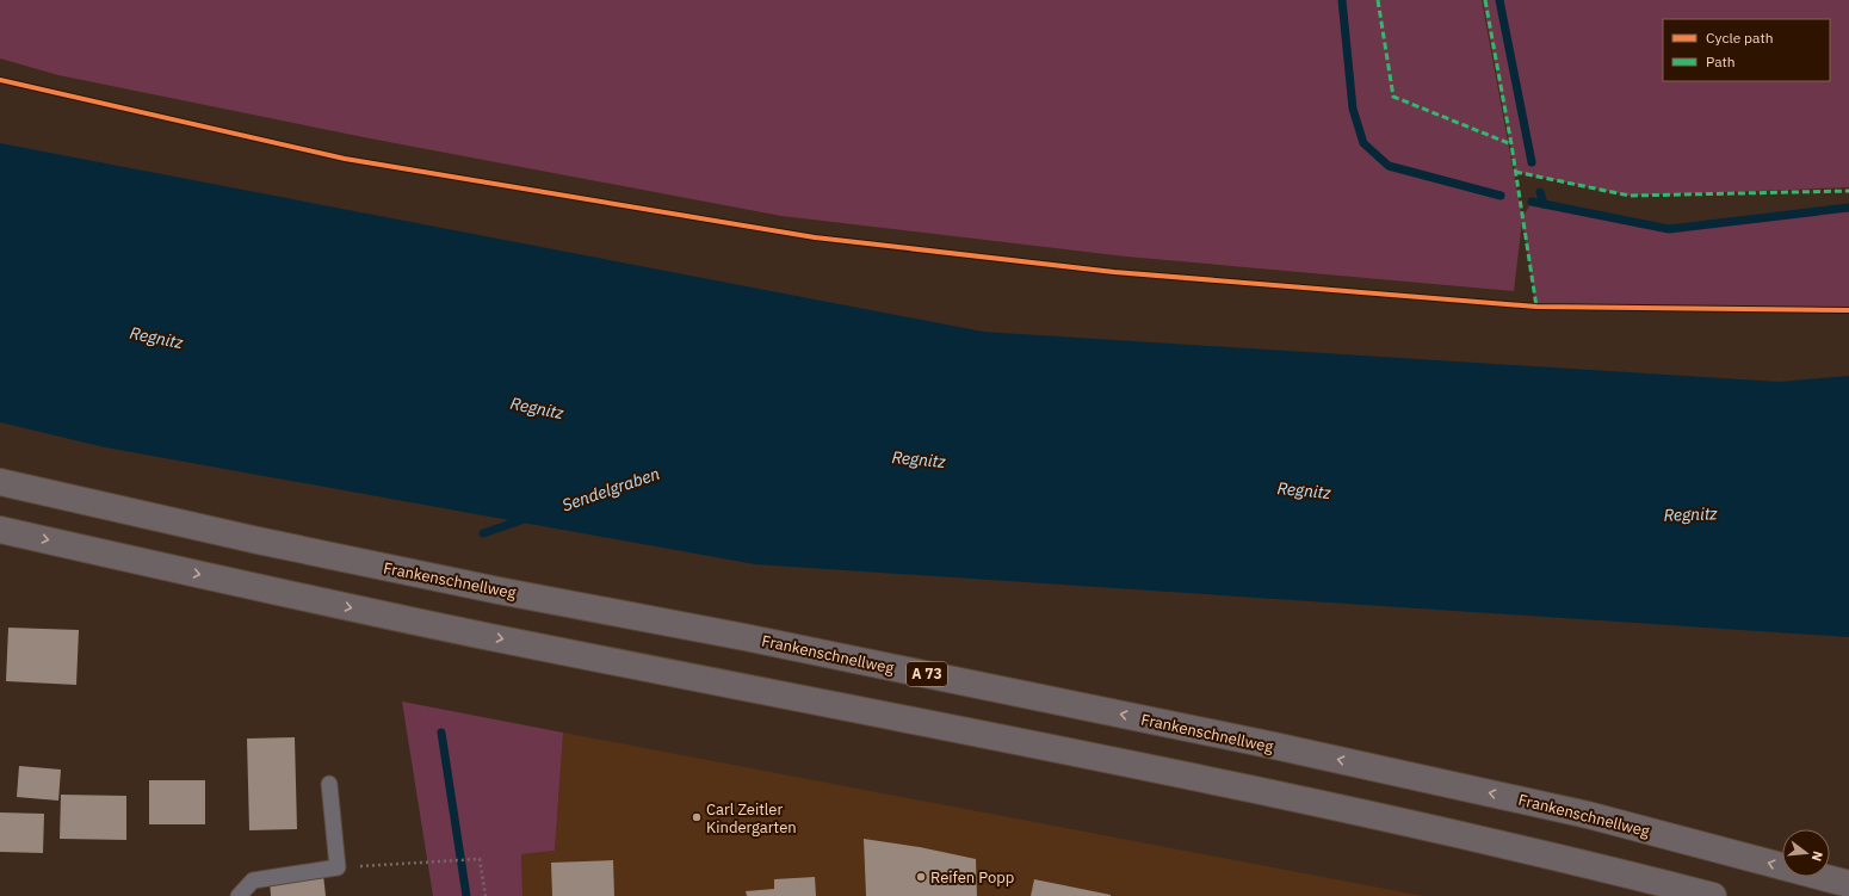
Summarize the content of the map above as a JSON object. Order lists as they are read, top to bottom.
{
  "streets": {
    "highway": ["Frankenschnellweg", "A 73"]
  },
  "water": ["Regnitz", "Sendelgraben"],
  "places": ["Carl Zeitler Kindergarten", "Reifen Popp"],
  "legend": ["Cycle path", "Path"],
  "north": "right"
}
